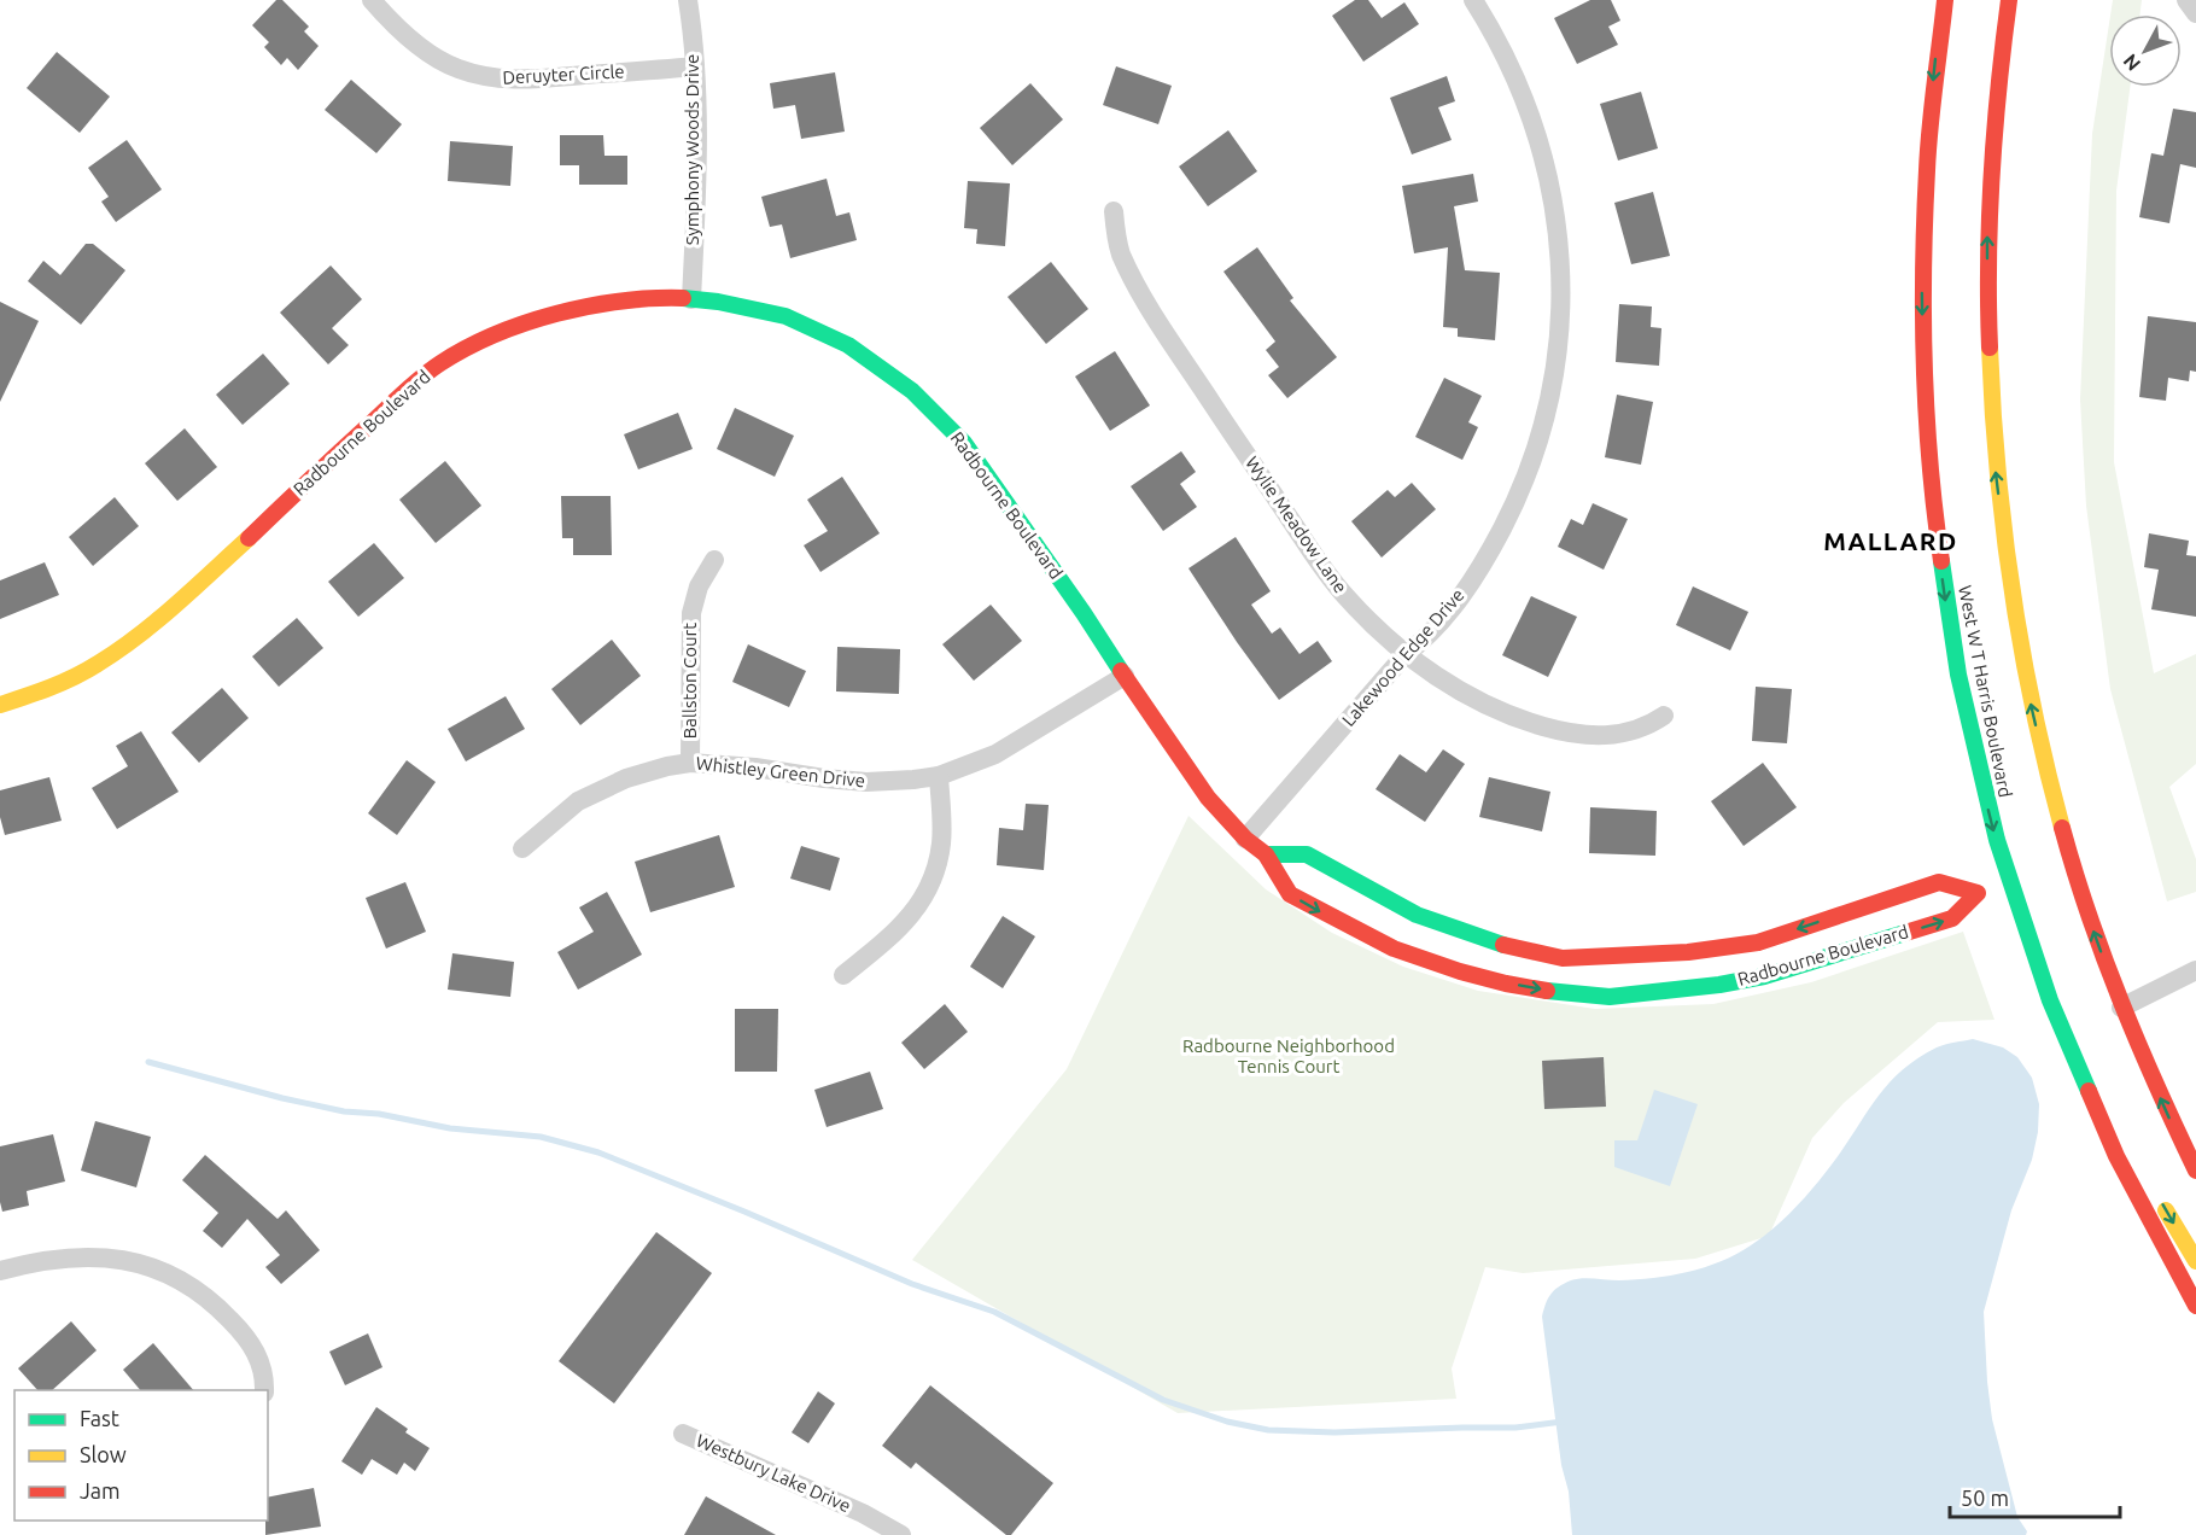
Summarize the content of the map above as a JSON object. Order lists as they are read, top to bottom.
{
  "streets": {
    "street": [
      "Deruyter Circle",
      "Symphony Woods Drive",
      "Radbourne Boulevard",
      "Wylie Meadow Lane",
      "Lakewood Edge Drive",
      "Ballston Court",
      "West W T Harris Boulevard",
      "Whistley Green Drive",
      "Westbury Lake Drive"
    ]
  },
  "crossings": [
    ["Deruyter Circle", "Symphony Woods Drive"],
    ["Symphony Woods Drive", "Radbourne Boulevard"],
    ["Radbourne Boulevard", "Lakewood Edge Drive"],
    ["Radbourne Boulevard", "West W T Harris Boulevard"],
    ["Radbourne Boulevard", "Whistley Green Drive"],
    ["Wylie Meadow Lane", "Lakewood Edge Drive"],
    ["Ballston Court", "Whistley Green Drive"]
  ],
  "districts": ["MALLARD"],
  "parks": ["Radbourne Neighborhood Tennis Court"],
  "legend": ["Fast", "Slow", "Jam"],
  "scale_bar": "50 m",
  "north": "bottom left"
}
